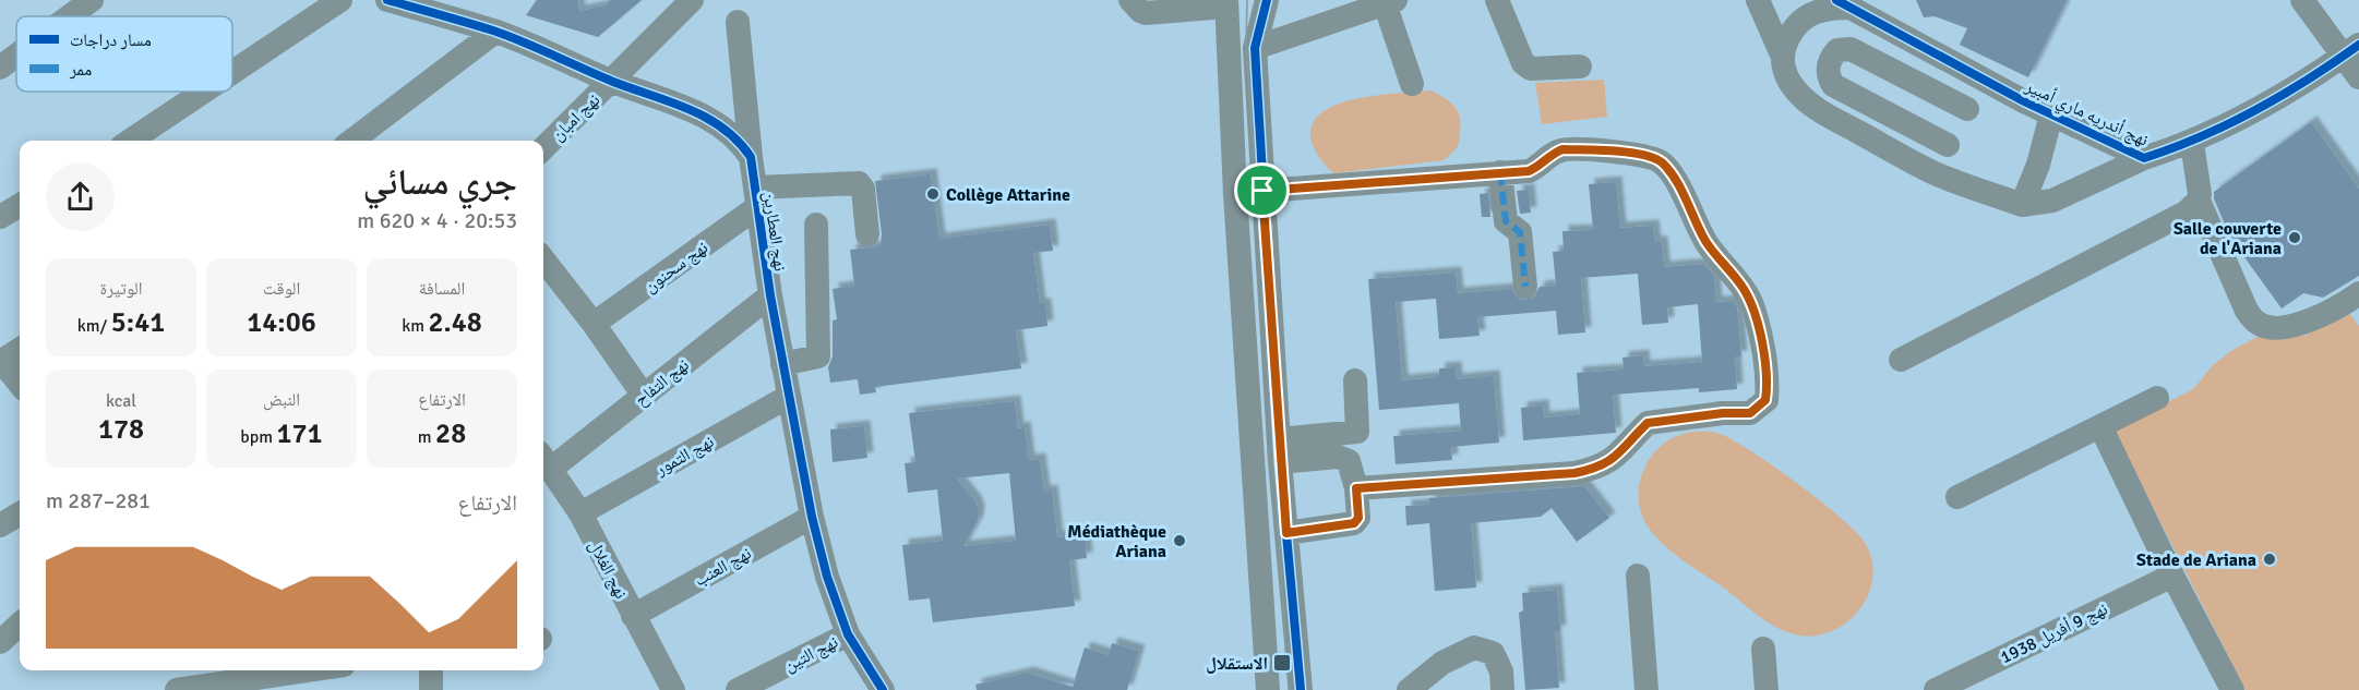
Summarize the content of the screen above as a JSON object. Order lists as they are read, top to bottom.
{
  "streets": {
    "street": [
      "نهج أندريه ماري أمبير",
      "نهج امبان",
      "نهج العطارين",
      "نهج سحنون",
      "نهج التفاح",
      "نهج التمور",
      "نهج العنب",
      "نهج الغلال",
      "نهج 9 أفريل 1938",
      "نهج التين"
    ]
  },
  "crossings": [
    ["نهج العطارين", "نهج سحنون"],
    ["نهج العطارين", "نهج التفاح"],
    ["نهج العطارين", "نهج التمور"],
    ["نهج العطارين", "نهج العنب"],
    ["نهج العطارين", "نهج التين"],
    ["نهج التفاح", "نهج الغلال"],
    ["نهج التمور", "نهج الغلال"],
    ["نهج العنب", "نهج الغلال"]
  ],
  "places": {
    "other": [
      "Collège Attarine",
      "Salle couverte de l'Ariana",
      "Médiathèque Ariana",
      "Stade de Ariana"
    ],
    "transit": ["الاستقلال"]
  },
  "legend": ["مسار دراجات", "ممر"],
  "page": {
    "heading": ["جري مسائي", "20:53 · 4 × 620 m"],
    "stats": [
      ["المسافة", "2.48 km"],
      ["الوقت", "14:06"],
      ["الوتيرة", "5:41 /km"],
      ["الارتفاع", "28 m"],
      ["النبض", "171 bpm"],
      ["kcal", "178"]
    ],
    "chart": ["الارتفاع", "281–287 m"]
  }
}
